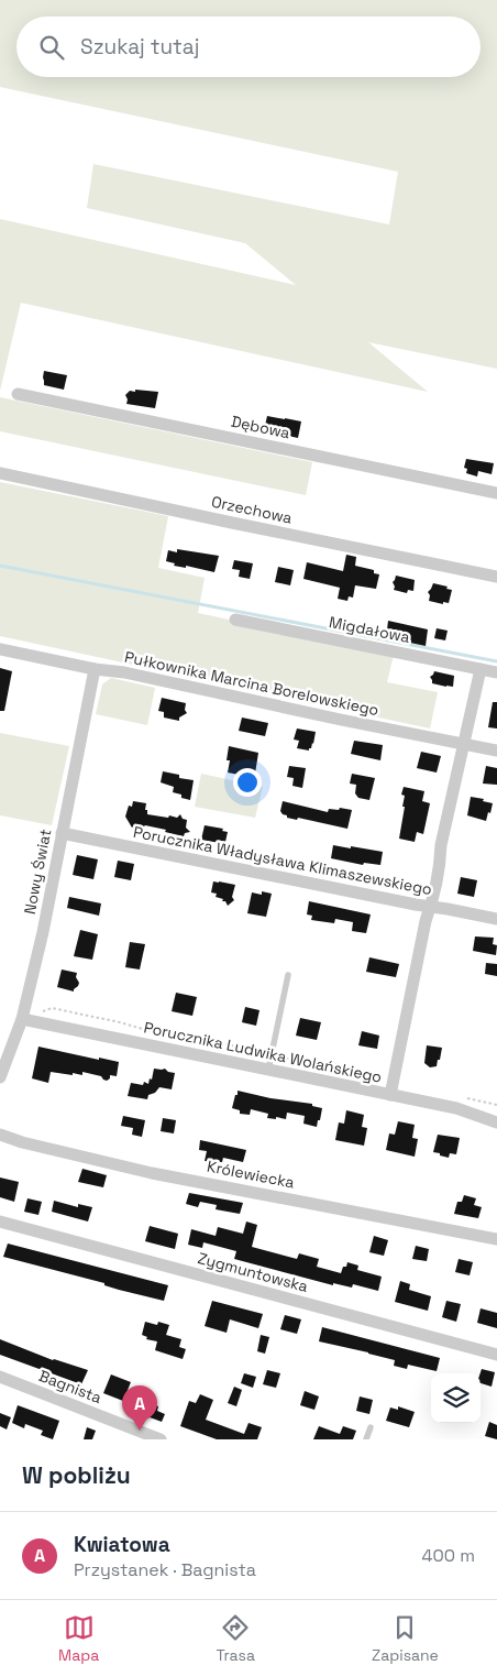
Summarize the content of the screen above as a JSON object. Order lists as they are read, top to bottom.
{
  "streets": {
    "street": [
      "Dębowa",
      "Orzechowa",
      "Migdałowa",
      "Pułkownika Marcina Borelowskiego",
      "Porucznika Władysława Klimaszewskiego",
      "Nowy Świat",
      "Porucznika Ludwika Wolańskiego",
      "Królewiecka",
      "Zygmuntowska",
      "Bagnista"
    ]
  },
  "crossings": [
    ["Pułkownika Marcina Borelowskiego", "Nowy Świat"],
    ["Porucznika Władysława Klimaszewskiego", "Nowy Świat"],
    ["Nowy Świat", "Porucznika Ludwika Wolańskiego"]
  ],
  "page": {
    "search": "Szukaj tutaj",
    "pins": "A",
    "heading": "W pobliżu",
    "list": [
      {
        "mark": "A",
        "name": "Kwiatowa",
        "note": "Przystanek · Bagnista",
        "value": "400 m"
      }
    ],
    "nav": ["Mapa", "Trasa", "Zapisane"]
  }
}
